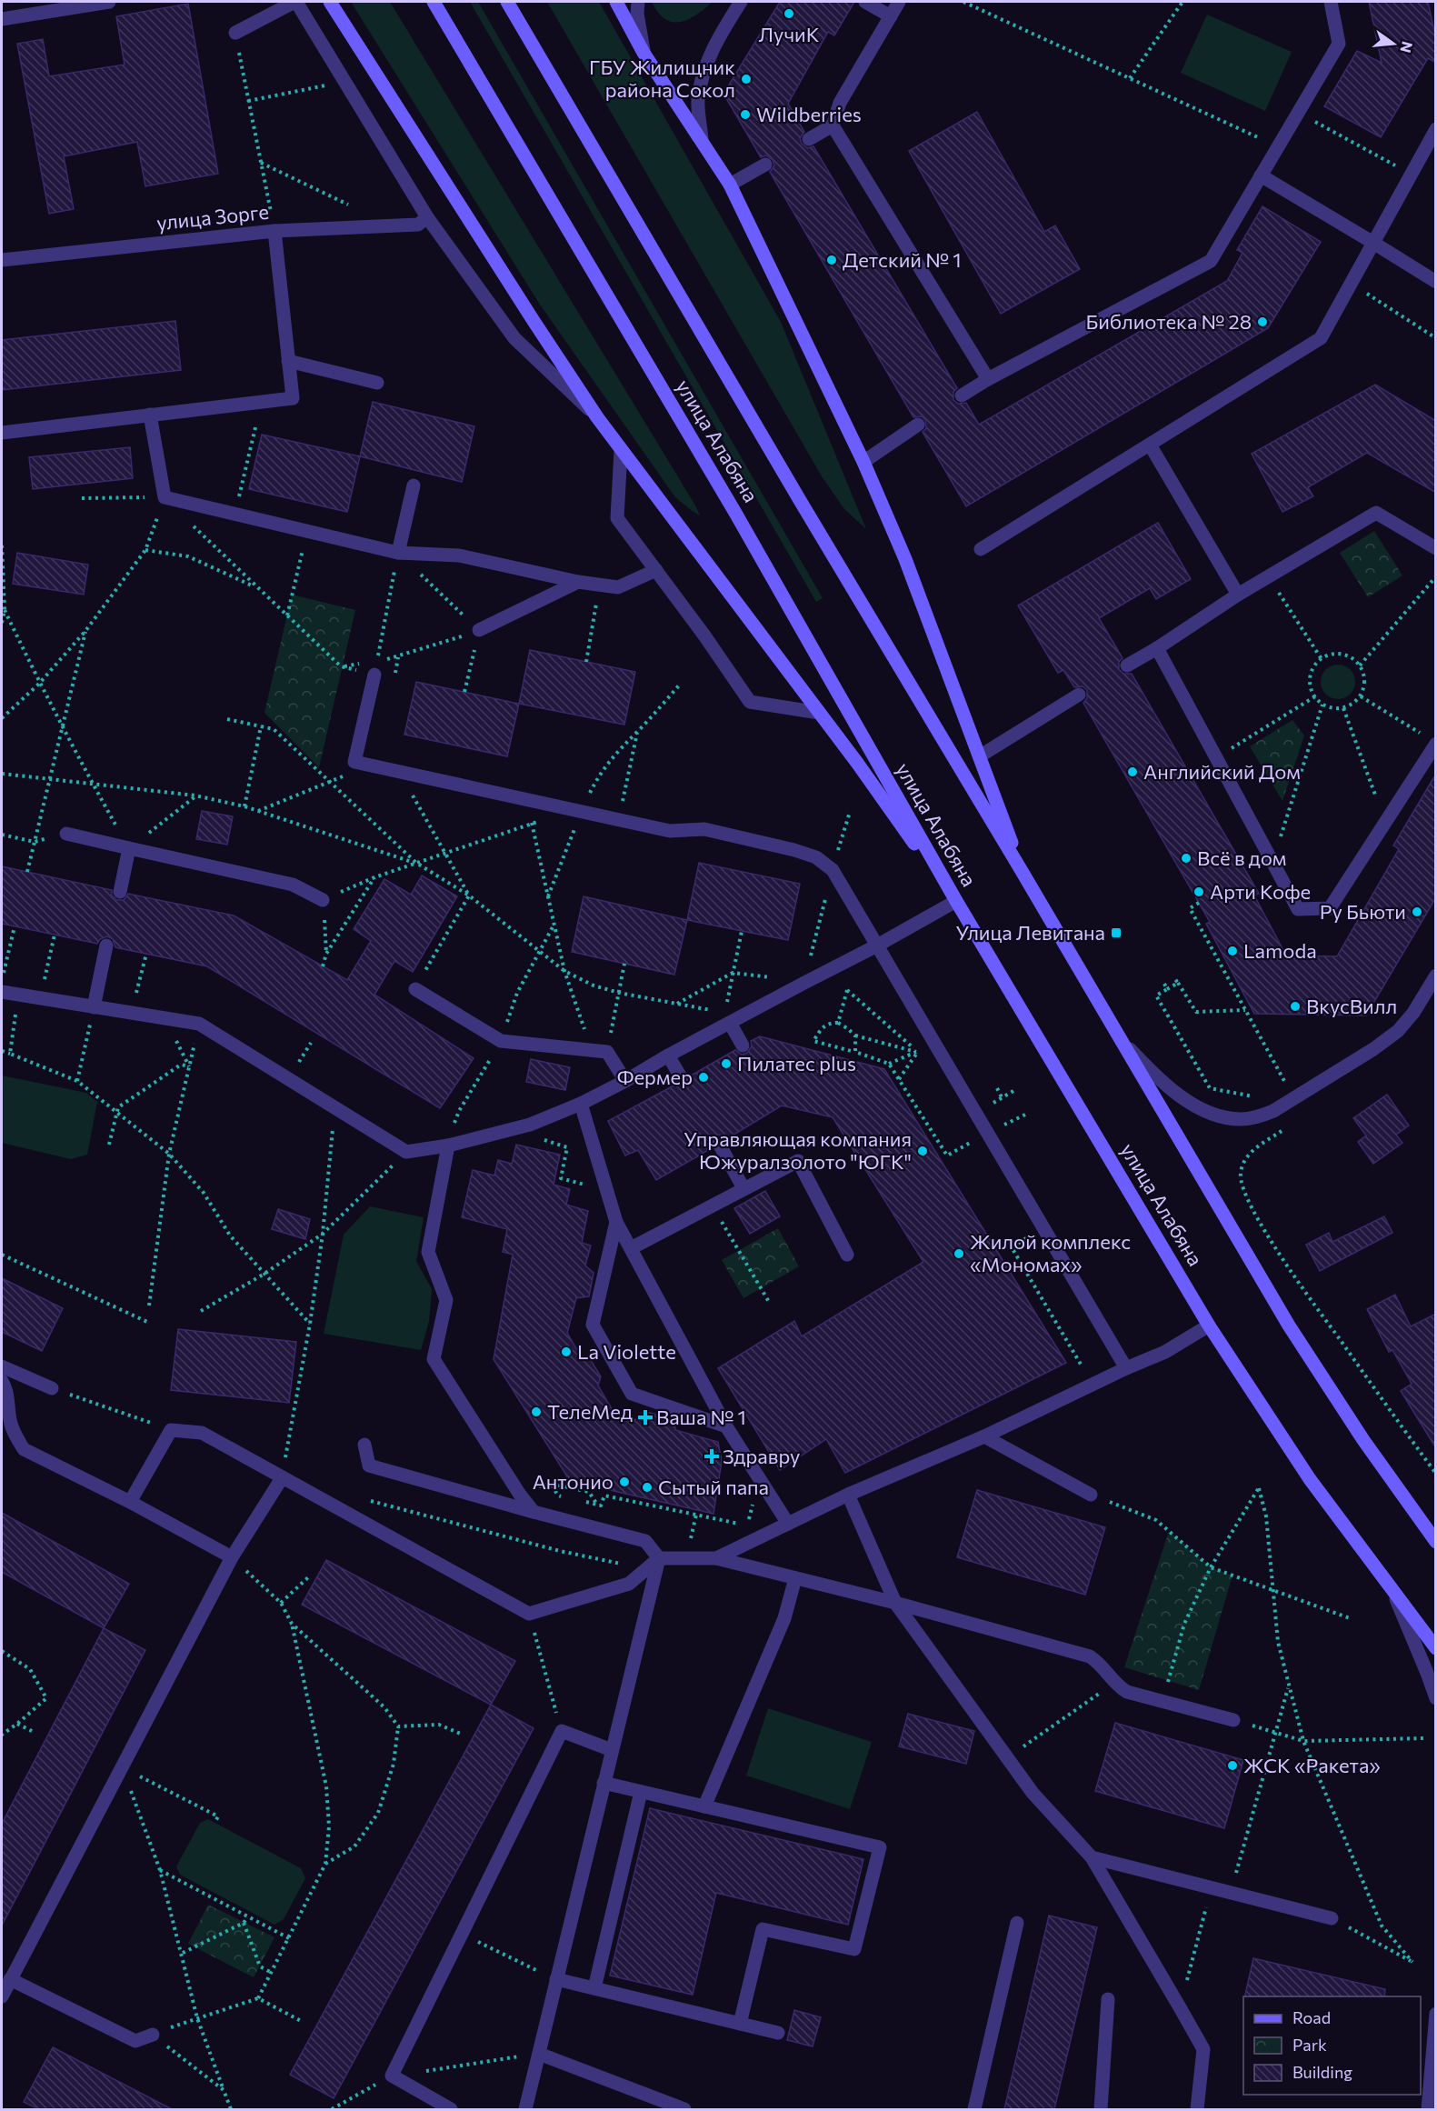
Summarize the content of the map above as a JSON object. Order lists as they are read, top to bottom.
{
  "streets": {
    "main road": ["улица Алабяна"],
    "street": ["улица Зорге"]
  },
  "places": {
    "other": [
      "ЛучиК",
      "ГБУ Жилищник района Сокол",
      "Wildberries",
      "Детский № 1",
      "Библиотека № 28",
      "Английский Дом",
      "Всё в дом",
      "Арти Кофе",
      "Ру Бьюти",
      "Lamoda",
      "ВкусВилл",
      "Пилатес plus",
      "Фермер",
      "Управляющая компания Южуралзолото \"ЮГК\"",
      "Жилой комплекс «Мономах»",
      "La Violette",
      "ТелеМед",
      "Антонио",
      "Сытый папа",
      "ЖСК «Ракета»"
    ],
    "transit": ["Улица Левитана"],
    "health": ["Ваша № 1", "Здравру"]
  },
  "legend": ["Road", "Park", "Building"],
  "north": "right"
}
